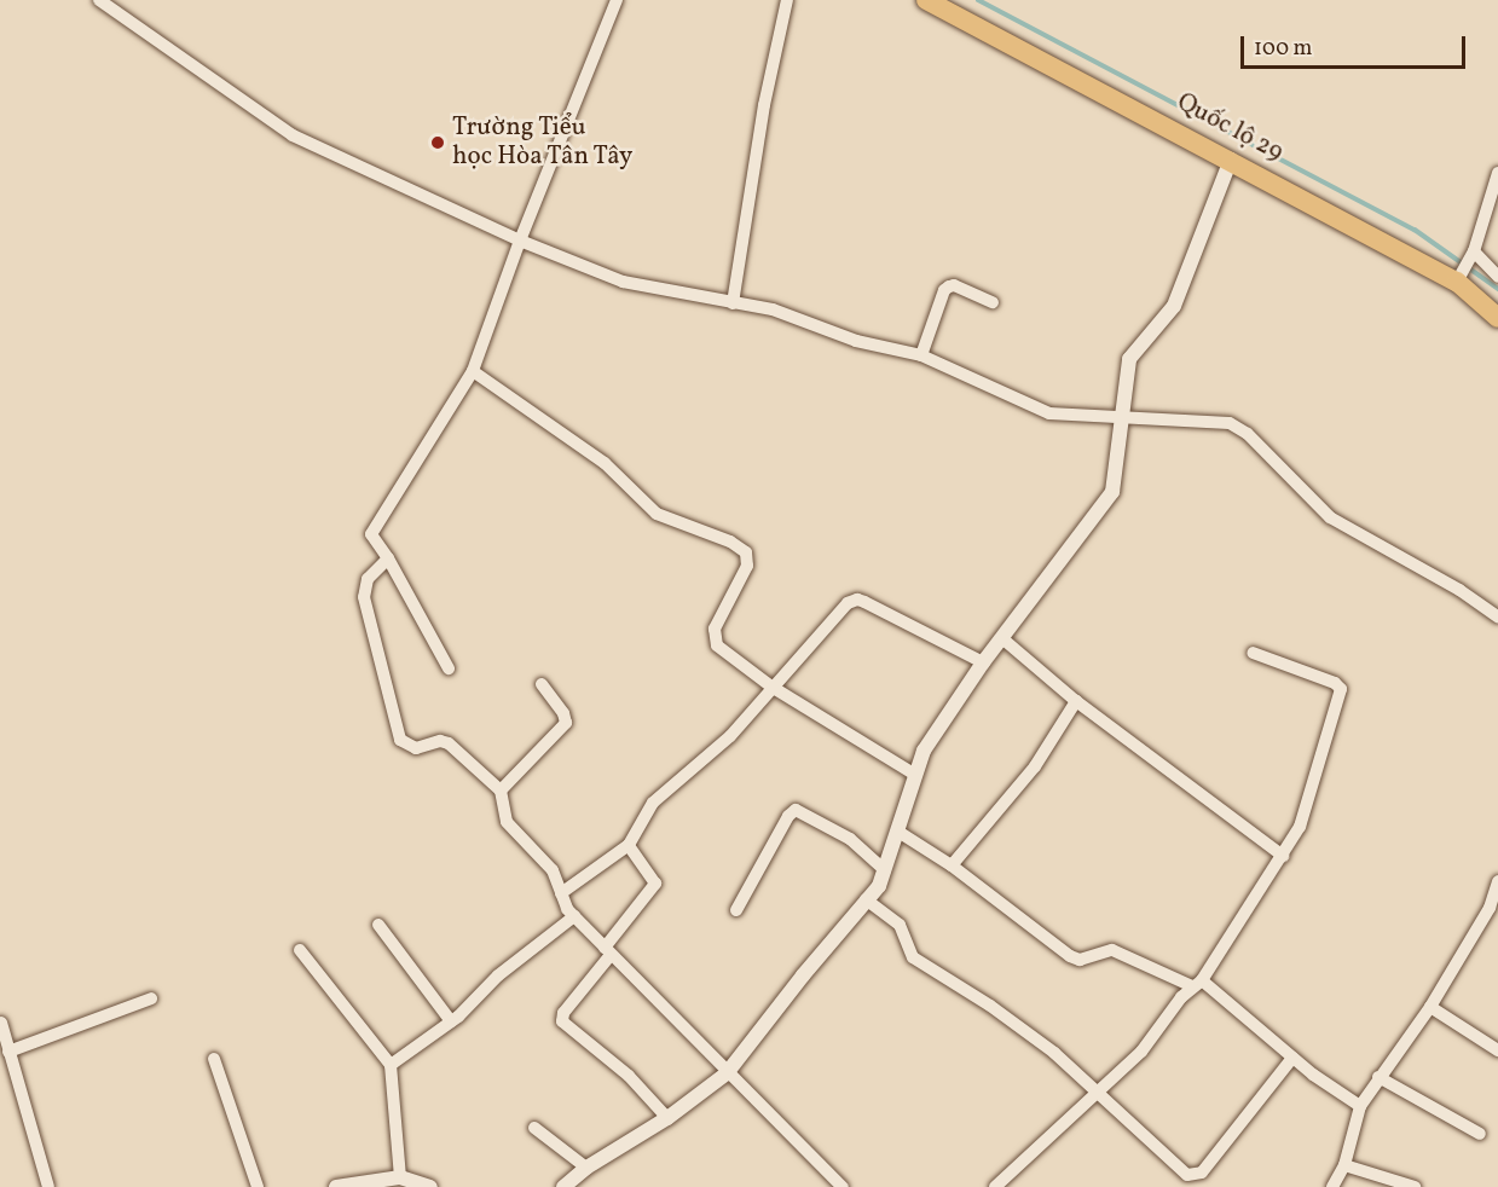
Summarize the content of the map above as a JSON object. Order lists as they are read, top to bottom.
{
  "streets": {
    "highway": ["Quốc lộ 29"]
  },
  "places": ["Trường Tiểu học Hòa Tân Tây"],
  "scale_bar": "100 m"
}
